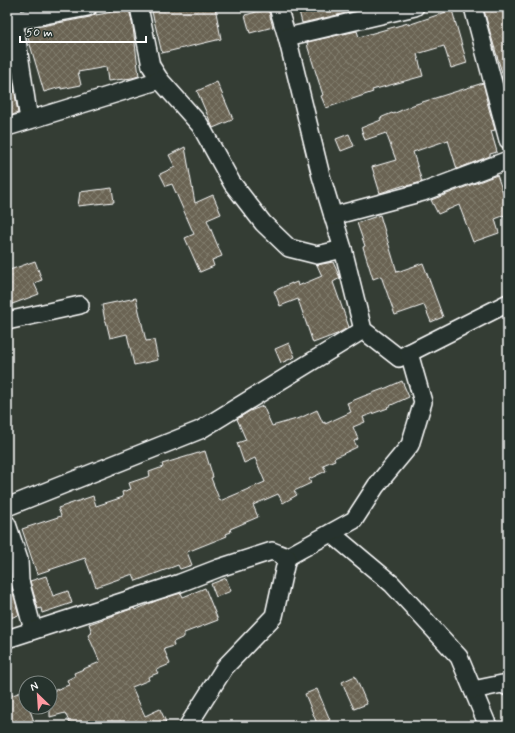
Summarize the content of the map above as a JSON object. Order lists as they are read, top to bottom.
{
  "scale_bar": "50 m",
  "north": "top left"
}
